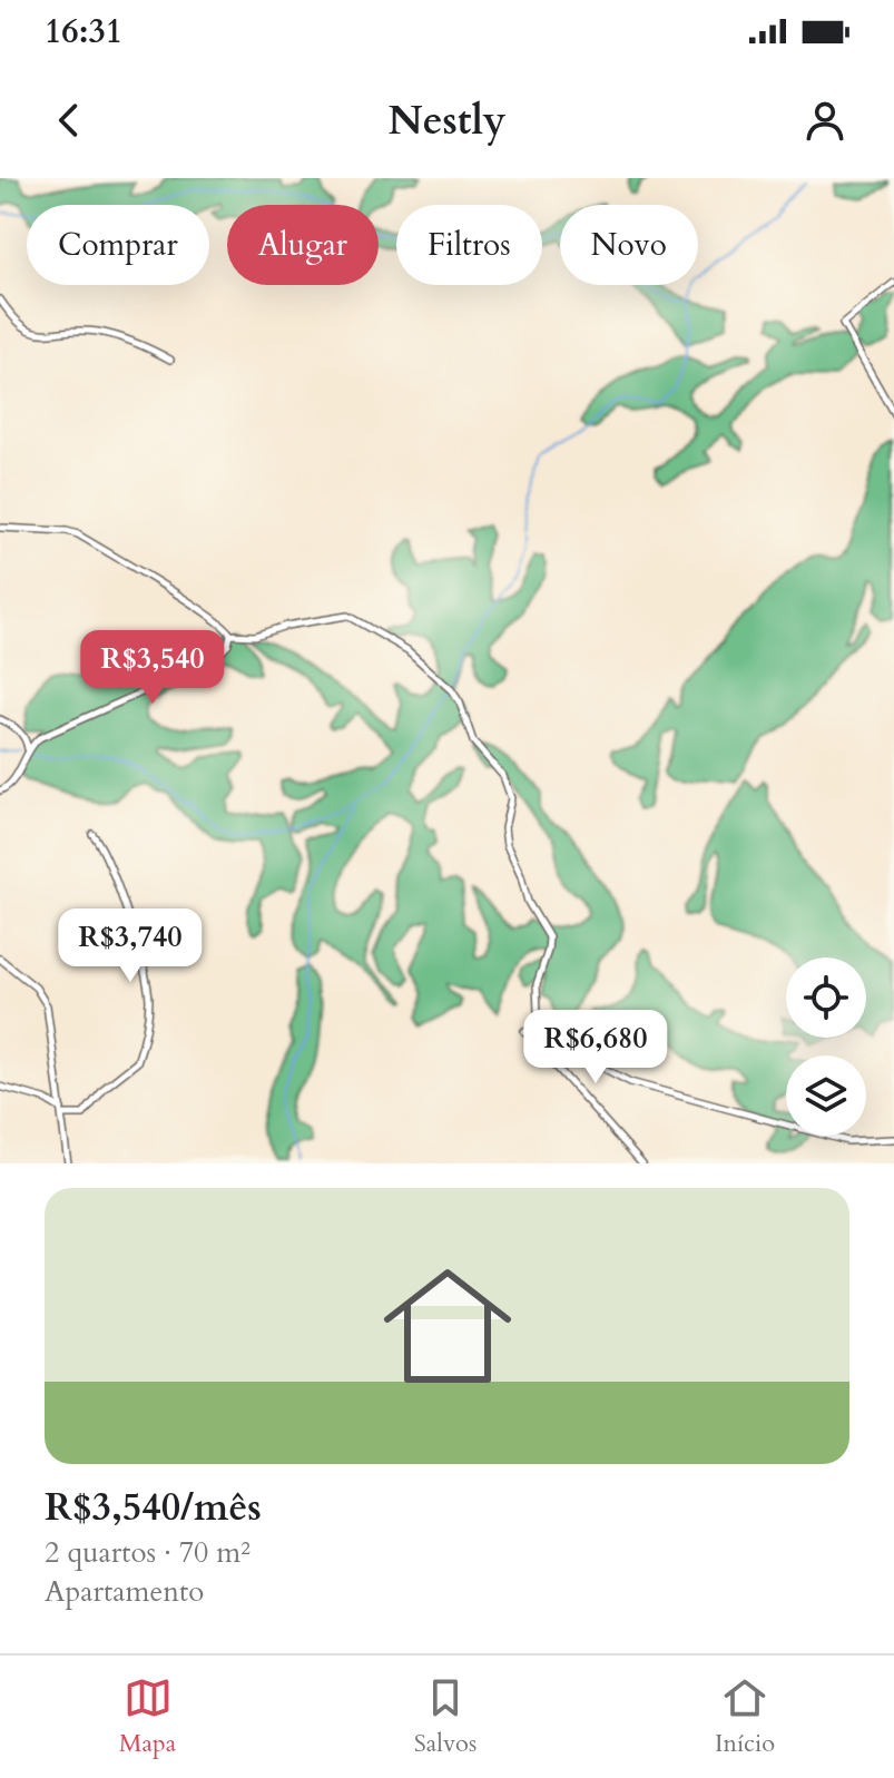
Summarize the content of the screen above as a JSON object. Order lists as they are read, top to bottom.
{
  "page": {
    "status": "16:31",
    "header": "Nestly",
    "chip": [
      "Comprar",
      "Alugar",
      "Filtros",
      "Novo"
    ],
    "price": ["R$3,540", "R$3,740", "R$6,680"],
    "list": [
      {
        "name": "R$3,540/mês",
        "note": "2 quartos · 70 m² · Apartamento"
      }
    ],
    "tabs": ["Mapa", "Salvos", "Início"]
  }
}
